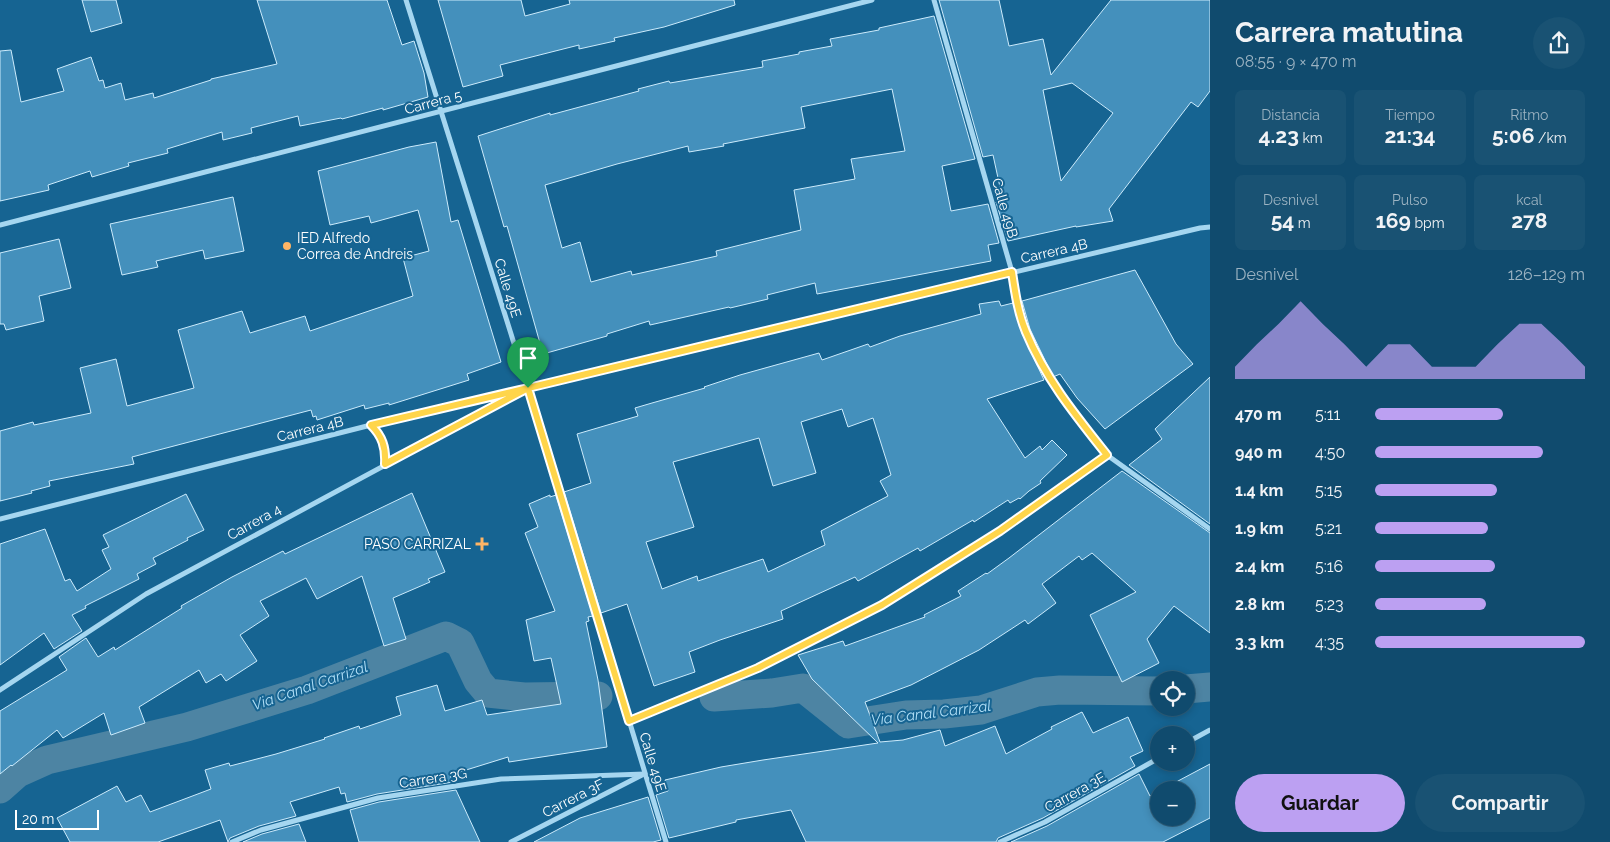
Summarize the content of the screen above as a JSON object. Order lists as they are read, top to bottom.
{
  "streets": {
    "street": [
      "Carrera 5",
      "Calle 49B",
      "Carrera 4B",
      "Calle 49E",
      "Carrera 4",
      "Carrera 3G",
      "Carrera 3E",
      "Carrera 3F"
    ]
  },
  "crossings": [
    ["Carrera 5", "Calle 49E"],
    ["Calle 49B", "Carrera 4B"],
    ["Carrera 4B", "Calle 49E"],
    ["Carrera 4B", "Carrera 4"],
    ["Calle 49E", "Carrera 4"],
    ["Calle 49E", "Carrera 3G"],
    ["Calle 49E", "Carrera 3F"],
    ["Carrera 3G", "Carrera 3F"]
  ],
  "water": ["Via Canal Carrizal"],
  "places": {
    "other": ["IED Alfredo Correa de Andreis"],
    "health": ["PASO CARRIZAL"]
  },
  "scale_bar": "20 m",
  "page": {
    "heading": ["Carrera matutina", "08:55 · 9 × 470 m"],
    "stats": [
      ["Distancia", "4.23 km"],
      ["Tiempo", "21:34"],
      ["Ritmo", "5:06 /km"],
      ["Desnivel", "54 m"],
      ["Pulso", "169 bpm"],
      ["kcal", "278"]
    ],
    "chart": ["Desnivel", "126–129 m"],
    "list": [
      {
        "name": "470 m",
        "note": "5:11"
      },
      {
        "name": "940 m",
        "note": "4:50"
      },
      {
        "name": "1.4 km",
        "note": "5:15"
      },
      {
        "name": "1.9 km",
        "note": "5:21"
      },
      {
        "name": "2.4 km",
        "note": "5:16"
      },
      {
        "name": "2.8 km",
        "note": "5:23"
      },
      {
        "name": "3.3 km",
        "note": "4:35"
      }
    ],
    "map_buttons": ["+", "−"],
    "buttons": ["Guardar", "Compartir"],
    "scale": "20 m"
  }
}
